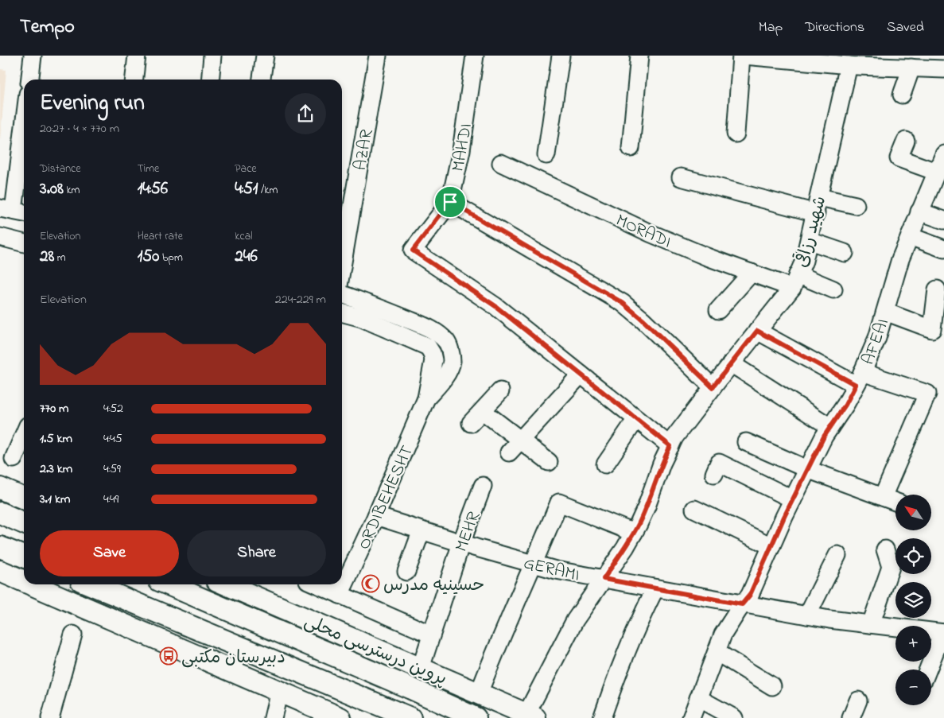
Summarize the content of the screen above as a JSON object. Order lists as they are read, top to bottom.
{
  "streets": {
    "main road": ["پروین درسترسی محلی"],
    "street": [
      "MAHDI",
      "AZAR",
      "MORADI",
      "شهید رزاقی",
      "AFEAI",
      "ORDIBEHESHT",
      "MEHR",
      "GERAMI"
    ]
  },
  "crossings": [
    ["MORADI", "شهید رزاقی"],
    ["شهید رزاقی", "GERAMI"],
    ["شهید رزاقی", "پروین درسترسی محلی"],
    ["AFEAI", "GERAMI"],
    ["ORDIBEHESHT", "GERAMI"],
    ["MEHR", "GERAMI"],
    ["MEHR", "پروین درسترسی محلی"]
  ],
  "places": {
    "mosque": ["حسینیه مدرس"],
    "bus stop": ["دبیرستان مکتبی"]
  },
  "north": "top left",
  "page": {
    "header": "Tempo",
    "nav": ["Map", "Directions", "Saved"],
    "heading": ["Evening run", "20:27 · 4 × 770 m"],
    "stats": [
      ["Distance", "3.08 km"],
      ["Time", "14:56"],
      ["Pace", "4:51 /km"],
      ["Elevation", "28 m"],
      ["Heart rate", "150 bpm"],
      ["kcal", "246"]
    ],
    "chart": ["Elevation", "224–229 m"],
    "list": [
      {
        "name": "770 m",
        "note": "4:52"
      },
      {
        "name": "1.5 km",
        "note": "4:45"
      },
      {
        "name": "2.3 km",
        "note": "4:59"
      },
      {
        "name": "3.1 km",
        "note": "4:49"
      }
    ],
    "map_buttons": ["+", "−"],
    "buttons": ["Save", "Share"]
  }
}
